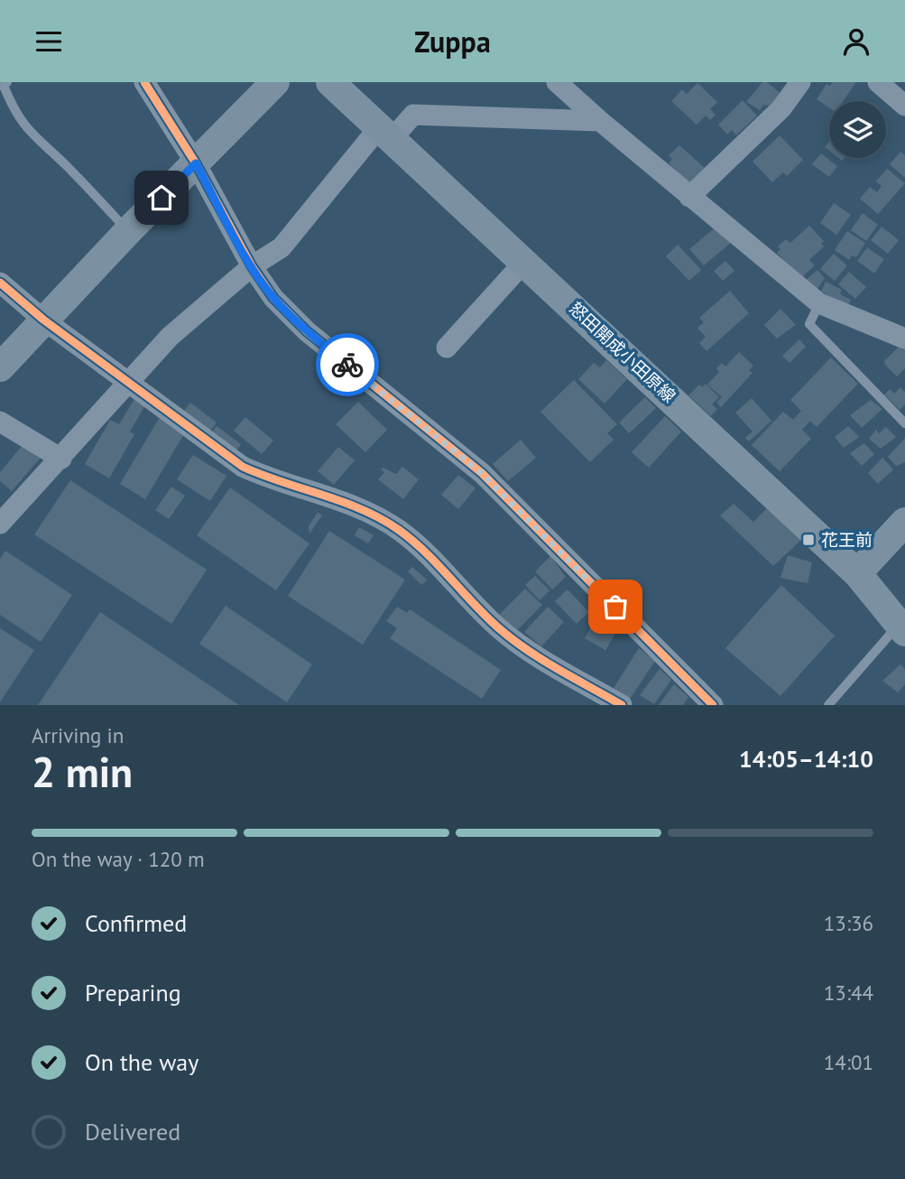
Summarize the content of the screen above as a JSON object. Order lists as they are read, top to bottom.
{
  "streets": {
    "main road": ["怒田開成小田原線"]
  },
  "places": {
    "transit": ["花王前"]
  },
  "page": {
    "header": "Zuppa",
    "heading": ["2 min", "Arriving in", "14:05–14:10"],
    "bar": "On the way · 120 m",
    "list": [
      ["Confirmed", "13:36"],
      ["Preparing", "13:44"],
      ["On the way", "14:01"],
      "Delivered"
    ]
  }
}
